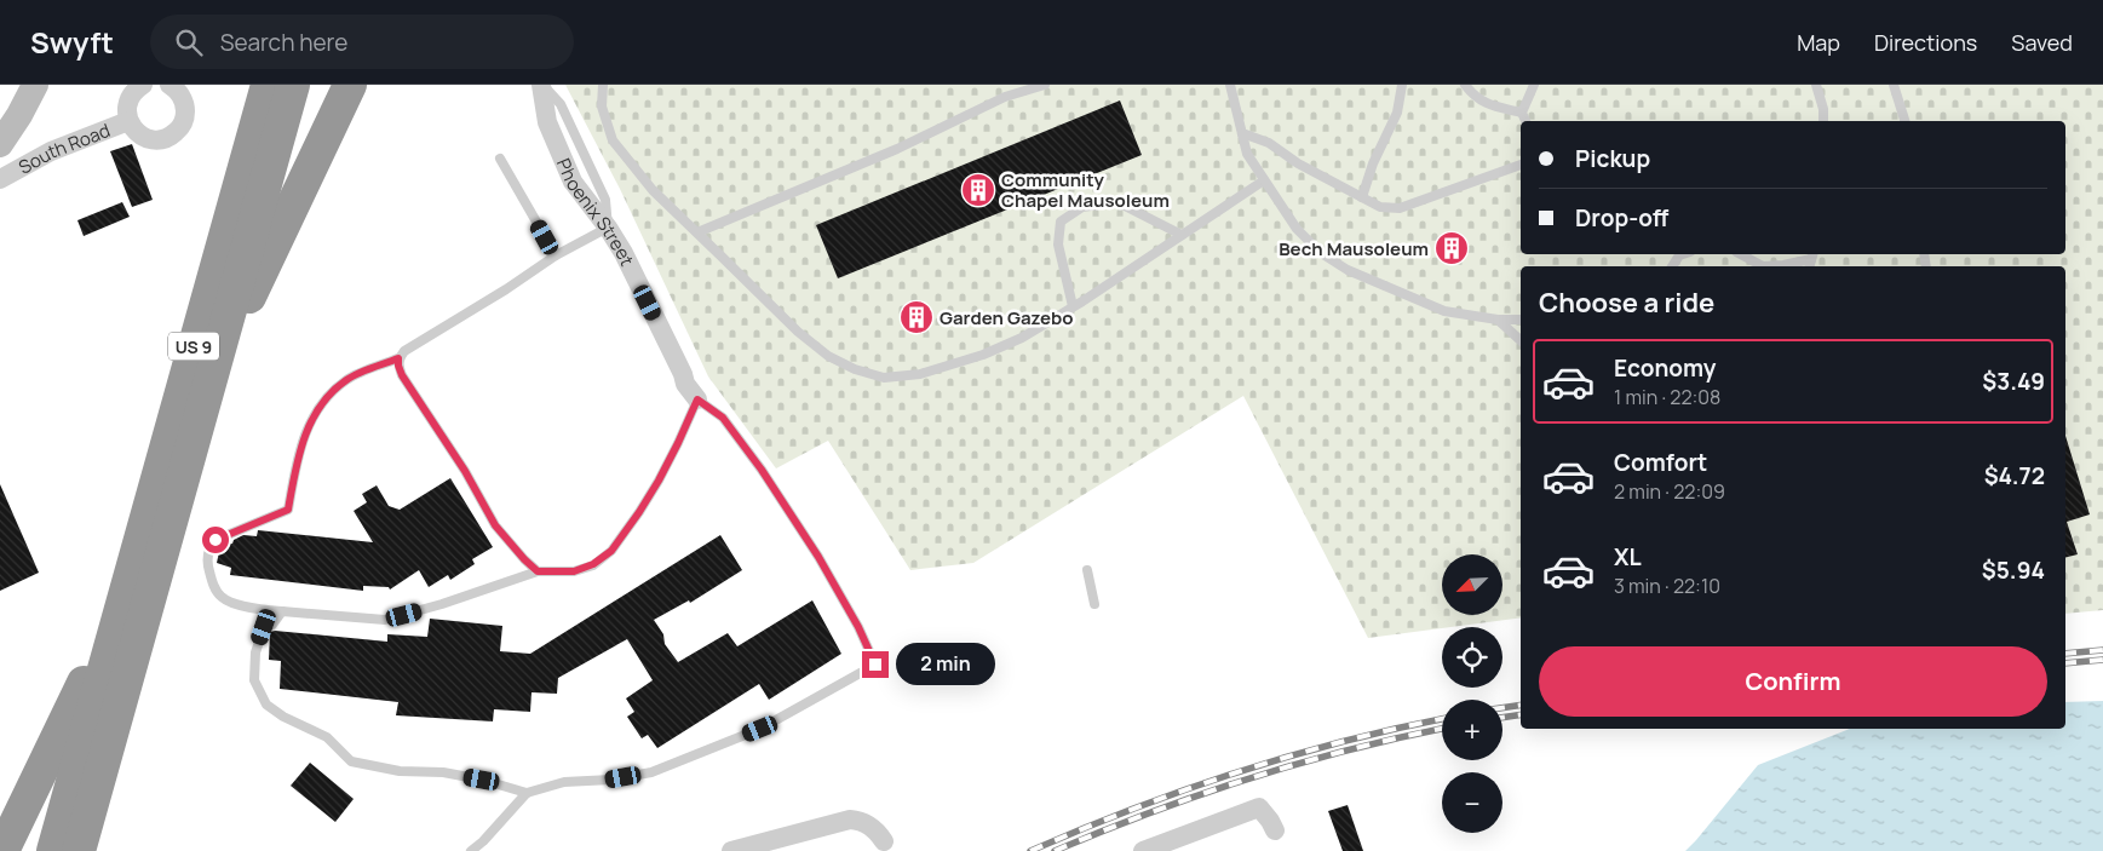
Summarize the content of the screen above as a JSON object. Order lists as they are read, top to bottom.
{
  "streets": {
    "highway": ["US 9"],
    "street": ["South Road", "Phoenix Street"]
  },
  "places": {
    "building": ["Community Chapel Mausoleum", "Bech Mausoleum", "Garden Gazebo"]
  },
  "north": "bottom left",
  "page": {
    "header": "Swyft",
    "search": "Search here",
    "nav": ["Map", "Directions", "Saved"],
    "banner": ["Pickup", "Drop-off"],
    "heading": "Choose a ride",
    "list": [
      {
        "name": "Economy",
        "note": "1 min · 22:08",
        "value": "$3.49"
      },
      {
        "name": "Comfort",
        "note": "2 min · 22:09",
        "value": "$4.72"
      },
      {
        "name": "XL",
        "note": "3 min · 22:10",
        "value": "$5.94"
      }
    ],
    "map_buttons": ["+", "−"],
    "buttons": "Confirm",
    "bubble": "2 min"
  }
}
